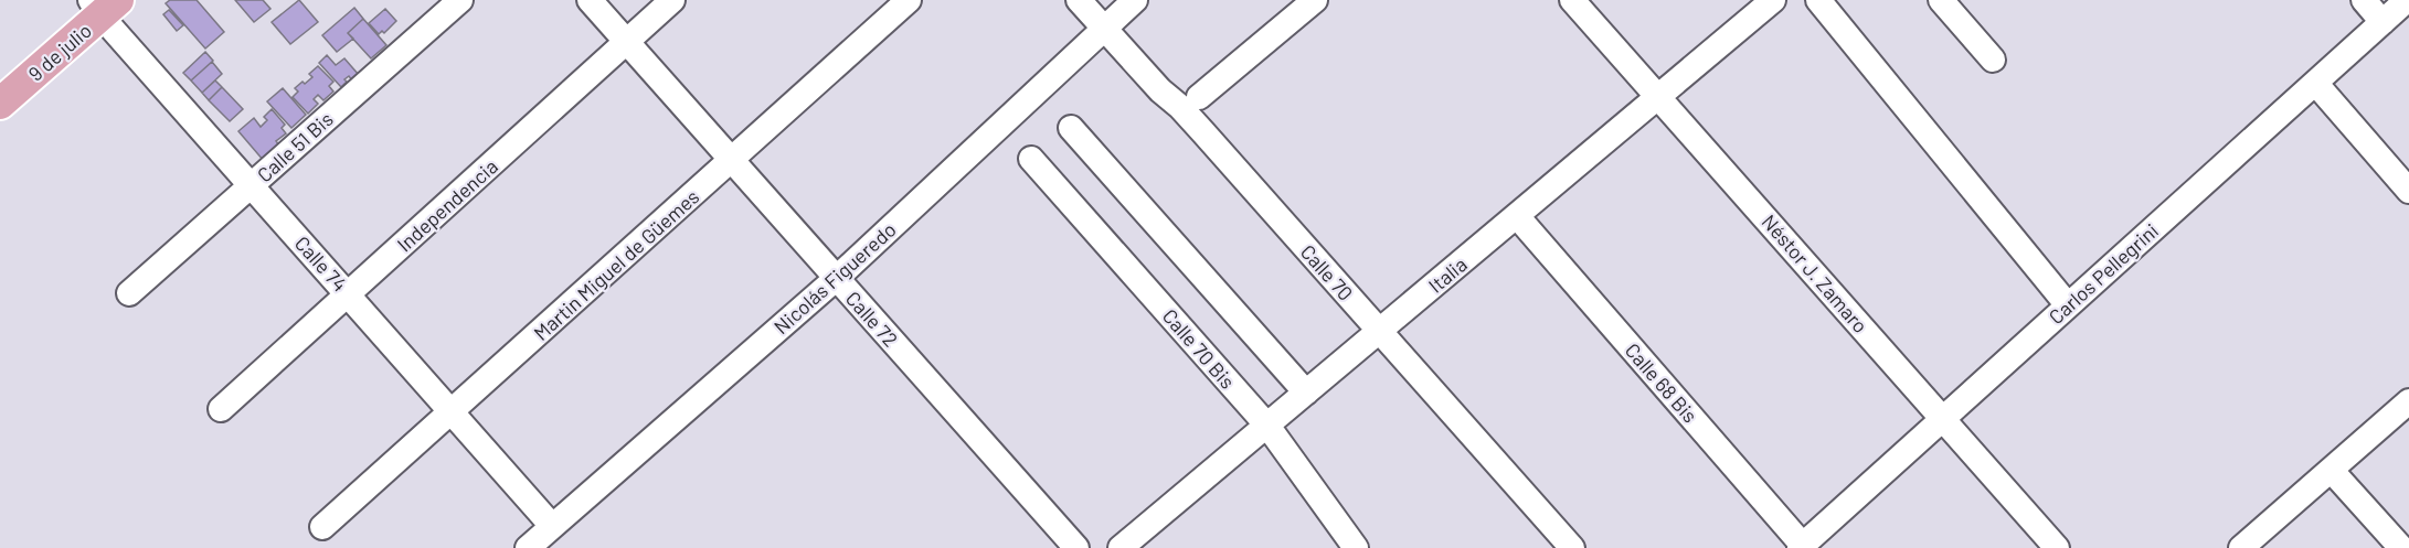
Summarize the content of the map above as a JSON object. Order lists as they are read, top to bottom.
{
  "streets": {
    "main road": ["9 de julio"],
    "street": [
      "Calle 51 Bis",
      "Independencia",
      "Calle 74",
      "Martin Miguel de Güemes",
      "Calle 70",
      "Néstor J. Zamaro",
      "Carlos Pellegrini",
      "Italia",
      "Nicolás Figueredo",
      "Calle 72",
      "Calle 70 Bis",
      "Calle 68 Bis"
    ]
  },
  "crossings": [
    ["9 de julio", "Calle 74"],
    ["Calle 51 Bis", "Calle 74"],
    ["Independencia", "Calle 74"],
    ["Independencia", "Calle 72"],
    ["Calle 74", "Martin Miguel de Güemes"],
    ["Calle 74", "Nicolás Figueredo"],
    ["Martin Miguel de Güemes", "Calle 72"],
    ["Calle 70", "Italia"],
    ["Calle 70", "Nicolás Figueredo"],
    ["Néstor J. Zamaro", "Carlos Pellegrini"],
    ["Néstor J. Zamaro", "Italia"],
    ["Carlos Pellegrini", "Calle 68 Bis"],
    ["Italia", "Calle 70 Bis"],
    ["Italia", "Calle 68 Bis"],
    ["Nicolás Figueredo", "Calle 72"]
  ]
}
